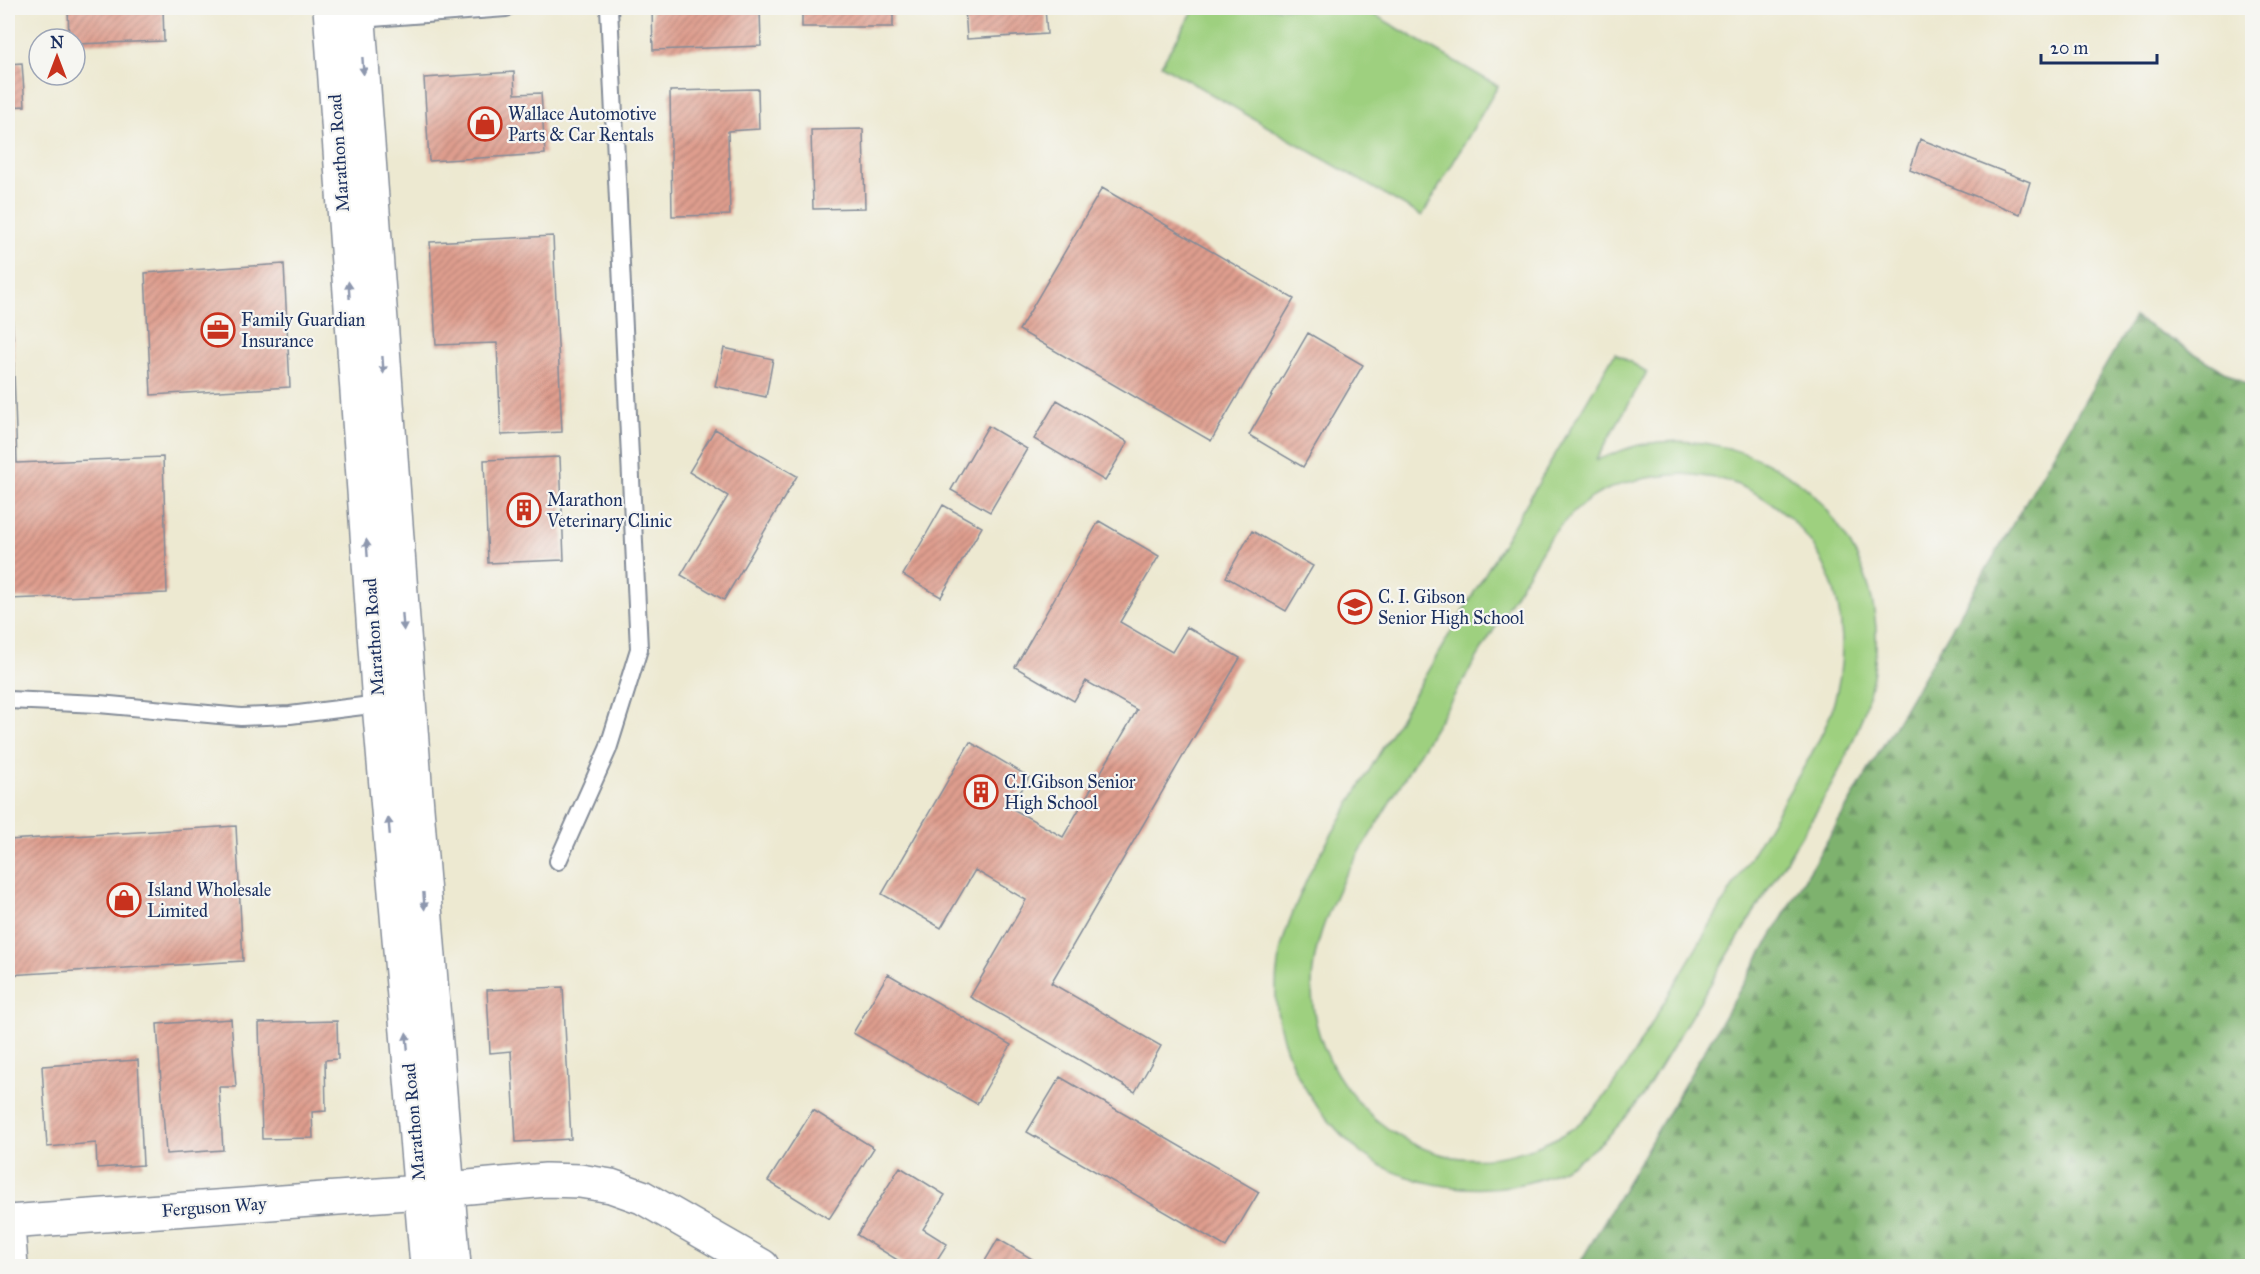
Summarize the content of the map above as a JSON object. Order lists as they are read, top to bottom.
{
  "streets": {
    "main road": ["Marathon Road", "Ferguson Way"]
  },
  "crossings": [
    ["Marathon Road", "Ferguson Way"]
  ],
  "places": {
    "shop": ["Wallace Automotive Parts & Car Rentals", "Island Wholesale Limited"],
    "office": ["Family Guardian Insurance"],
    "building": ["Marathon Veterinary Clinic", "C.I.Gibson Senior High School"],
    "school or university": ["C. I. Gibson Senior High School"]
  },
  "scale_bar": "20 m",
  "north": "top"
}
